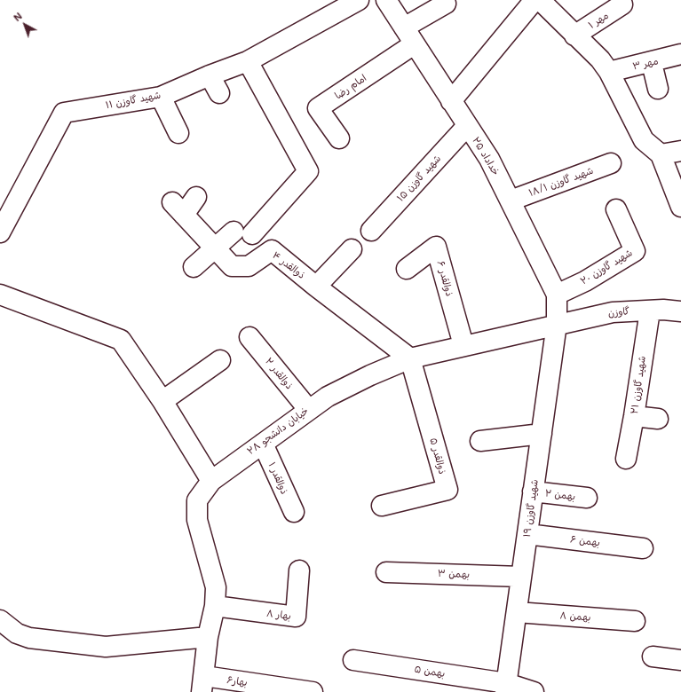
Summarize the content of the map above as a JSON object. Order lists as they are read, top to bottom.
{
  "streets": {
    "street": [
      "مهر ۱",
      "مهر ۳",
      "امام رضا",
      "شهید گاوزن ۱۱",
      "خداداد ۲۵",
      "شهید گاوزن ۱۵",
      "شهید گاوزن ۱۸/۱",
      "ذوالقدر ۴",
      "شهید گاوزن ۲۰",
      "ذوالقدر ۶",
      "گاوزن",
      "ذوالقدر ۲",
      "شهید گاوزن ۲۱",
      "خیابان دانشجو ۲۸",
      "ذوالقدر ۵",
      "ذوالقدر ۱",
      "بهمن ۲",
      "شهید گاوزن ۱۹",
      "بهمن ۶",
      "بهمن ۳",
      "بهار ۸",
      "بهمن ۸",
      "بهمن ۵",
      "بهار۶"
    ]
  },
  "crossings": [
    ["امام رضا", "خداداد ۲۵"],
    ["خداداد ۲۵", "شهید گاوزن ۱۵"],
    ["خداداد ۲۵", "شهید گاوزن ۱۸/۱"],
    ["خداداد ۲۵", "شهید گاوزن ۲۰"],
    ["خداداد ۲۵", "گاوزن"],
    ["خداداد ۲۵", "خیابان دانشجو ۲۸"],
    ["خداداد ۲۵", "شهید گاوزن ۱۹"],
    ["ذوالقدر ۴", "خیابان دانشجو ۲۸"],
    ["ذوالقدر ۴", "ذوالقدر ۵"],
    ["ذوالقدر ۶", "خیابان دانشجو ۲۸"],
    ["گاوزن", "شهید گاوزن ۲۱"],
    ["گاوزن", "خیابان دانشجو ۲۸"],
    ["گاوزن", "شهید گاوزن ۱۹"],
    ["ذوالقدر ۲", "خیابان دانشجو ۲۸"],
    ["خیابان دانشجو ۲۸", "ذوالقدر ۵"],
    ["خیابان دانشجو ۲۸", "ذوالقدر ۱"],
    ["خیابان دانشجو ۲۸", "شهید گاوزن ۱۹"],
    ["خیابان دانشجو ۲۸", "بهار ۸"],
    ["خیابان دانشجو ۲۸", "بهار۶"],
    ["بهمن ۲", "شهید گاوزن ۱۹"],
    ["شهید گاوزن ۱۹", "بهمن ۶"],
    ["شهید گاوزن ۱۹", "بهمن ۳"],
    ["شهید گاوزن ۱۹", "بهمن ۸"],
    ["شهید گاوزن ۱۹", "بهمن ۵"]
  ],
  "north": "top left"
}
